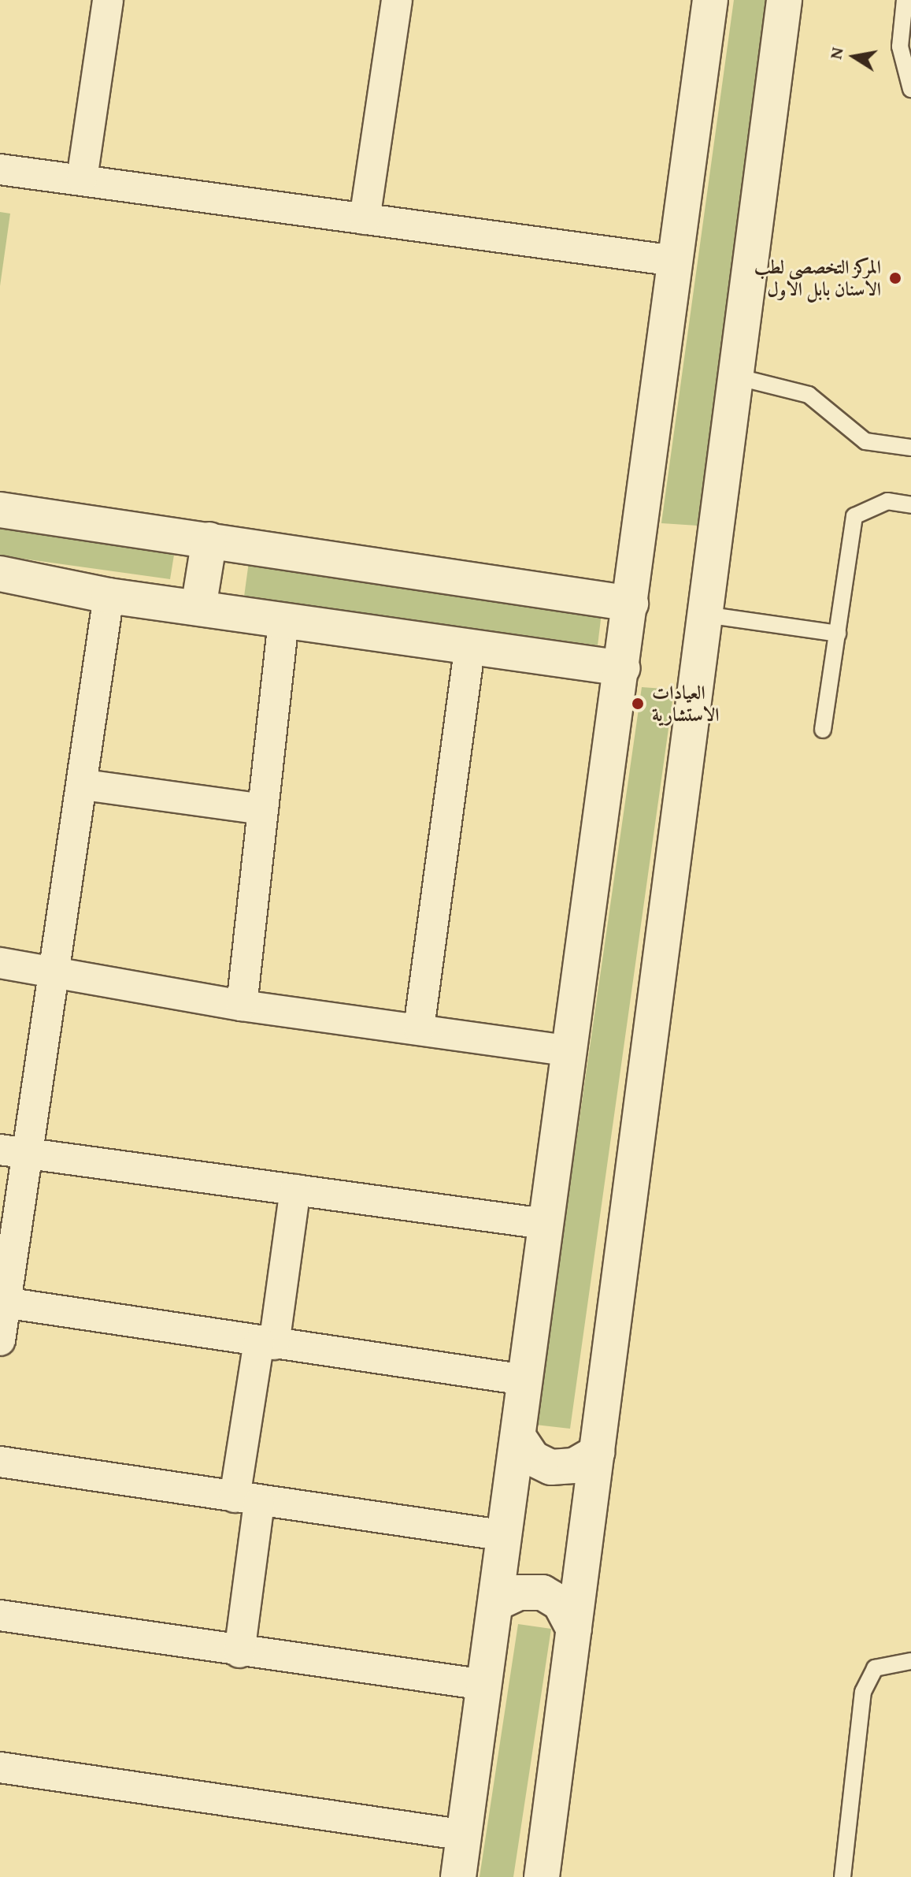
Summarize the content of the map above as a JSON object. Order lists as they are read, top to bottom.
{
  "places": ["المركز التخصصي لطب الاسنان بابل الاول", "العيادات الاستشارية"],
  "north": "left"
}
